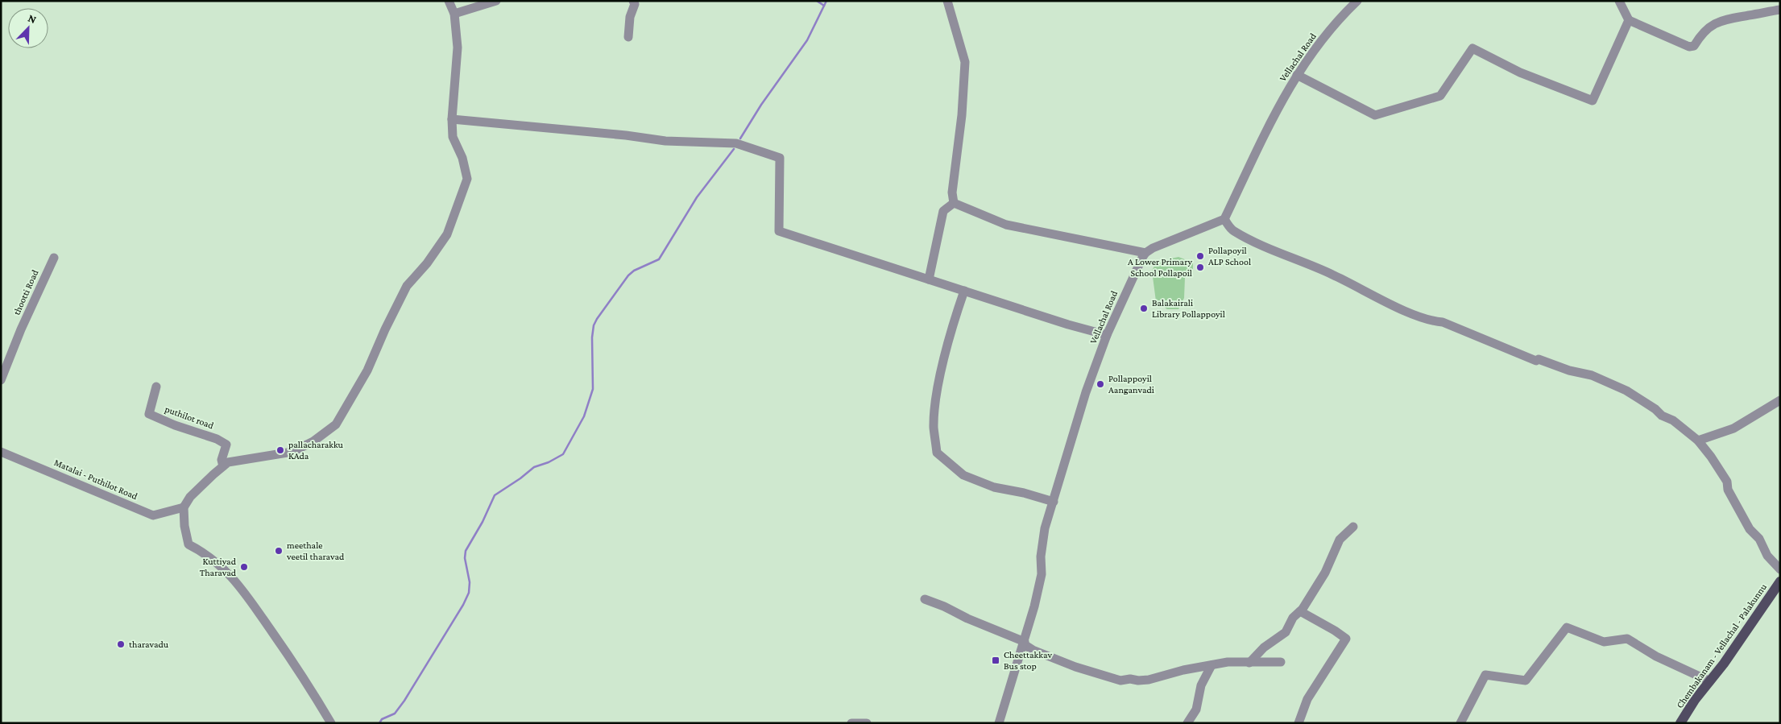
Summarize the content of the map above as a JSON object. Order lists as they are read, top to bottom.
{
  "streets": {
    "main road": ["Chembakanam - Vellachal - Palakunnu"],
    "street": [
      "Vellachal Road",
      "thootti Road",
      "puthilot road",
      "Matalai - Puthilot Road"
    ]
  },
  "places": {
    "other": [
      "Pollapoyil ALP School",
      "A Lower Primary School Pollapoil",
      "Balakairali Library Pollappoyil",
      "Pollappoyil Aanganvadi",
      "pallacharakku KAda",
      "meethale veetil tharavad",
      "Kuttiyad Tharavad",
      "tharavadu"
    ],
    "transit": ["Cheettakkav Bus stop"]
  },
  "north": "top right"
}
